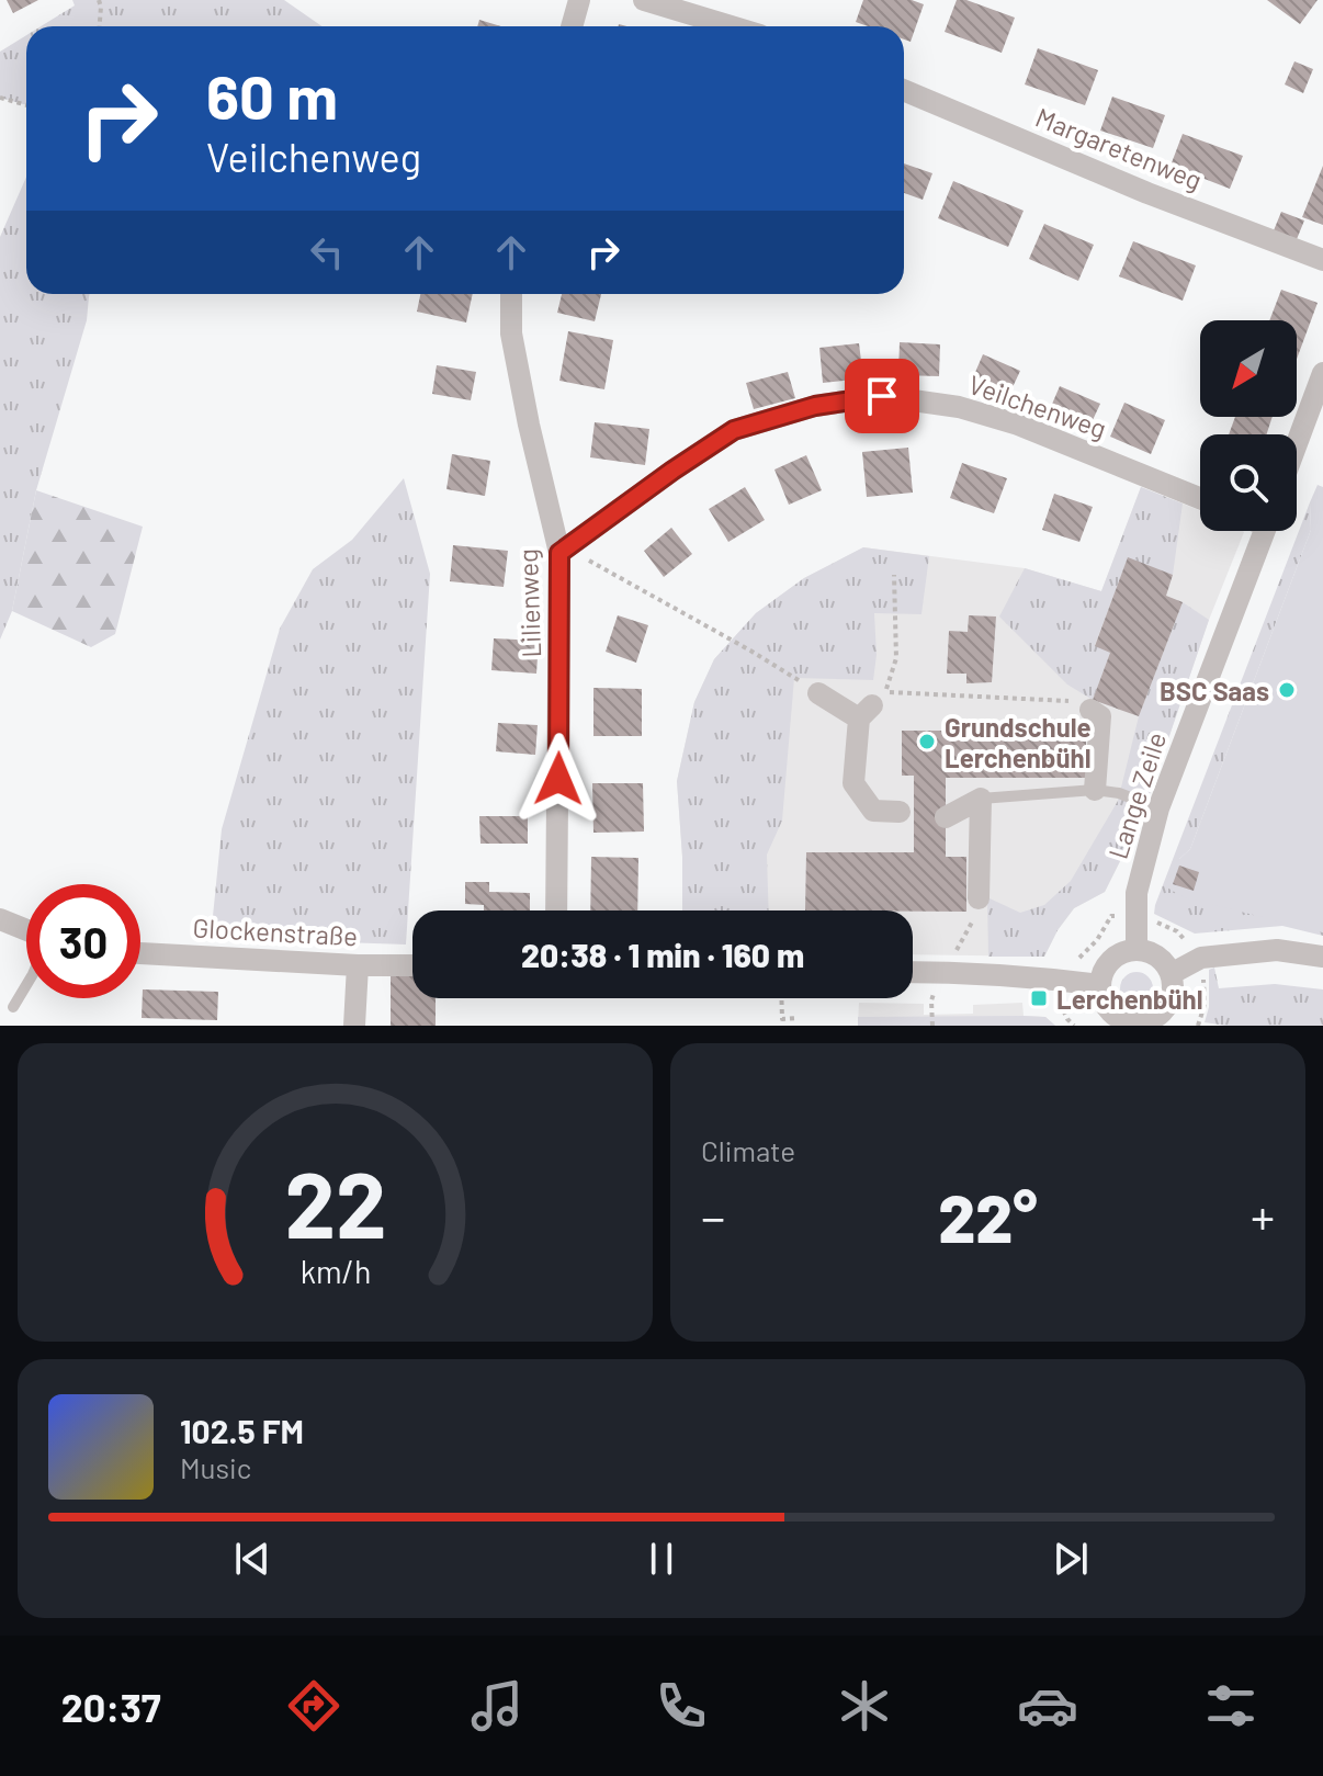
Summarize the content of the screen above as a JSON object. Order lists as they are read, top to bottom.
{
  "streets": {
    "street": [
      "Margaretenweg",
      "Veilchenweg",
      "Lilienweg",
      "Lange Zeile",
      "Glockenstraße"
    ]
  },
  "crossings": [
    ["Veilchenweg", "Lilienweg"]
  ],
  "places": {
    "other": ["BSC Saas", "Grundschule Lerchenbühl"],
    "transit": ["Lerchenbühl"]
  },
  "north": "bottom left",
  "page": {
    "turn": ["60 m", "Veilchenweg"],
    "limit": "30",
    "trip": "20:38 · 1 min · 160 m",
    "tile": "Climate",
    "heat": ["−", "22°", "+"],
    "song": ["102.5 FM", "Music"],
    "tabs": "20:37",
    "gauge": ["22", "km/h"]
  }
}
